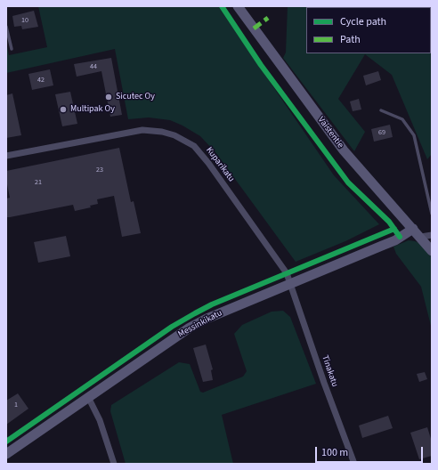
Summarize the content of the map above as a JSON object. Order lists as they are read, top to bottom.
{
  "streets": {
    "street": [
      "Vaistentie",
      "Kuparikatu",
      "Messinkikatu",
      "Tinakatu"
    ]
  },
  "crossings": [
    ["Vaistentie", "Messinkikatu"],
    ["Kuparikatu", "Messinkikatu"],
    ["Kuparikatu", "Tinakatu"],
    ["Messinkikatu", "Tinakatu"]
  ],
  "places": ["Sicutec Oy", "Multipak Oy"],
  "house_numbers": [
    "10",
    "44",
    "42",
    "69",
    "23",
    "21",
    "1"
  ],
  "legend": ["Cycle path", "Path"],
  "scale_bar": "100 m"
}
